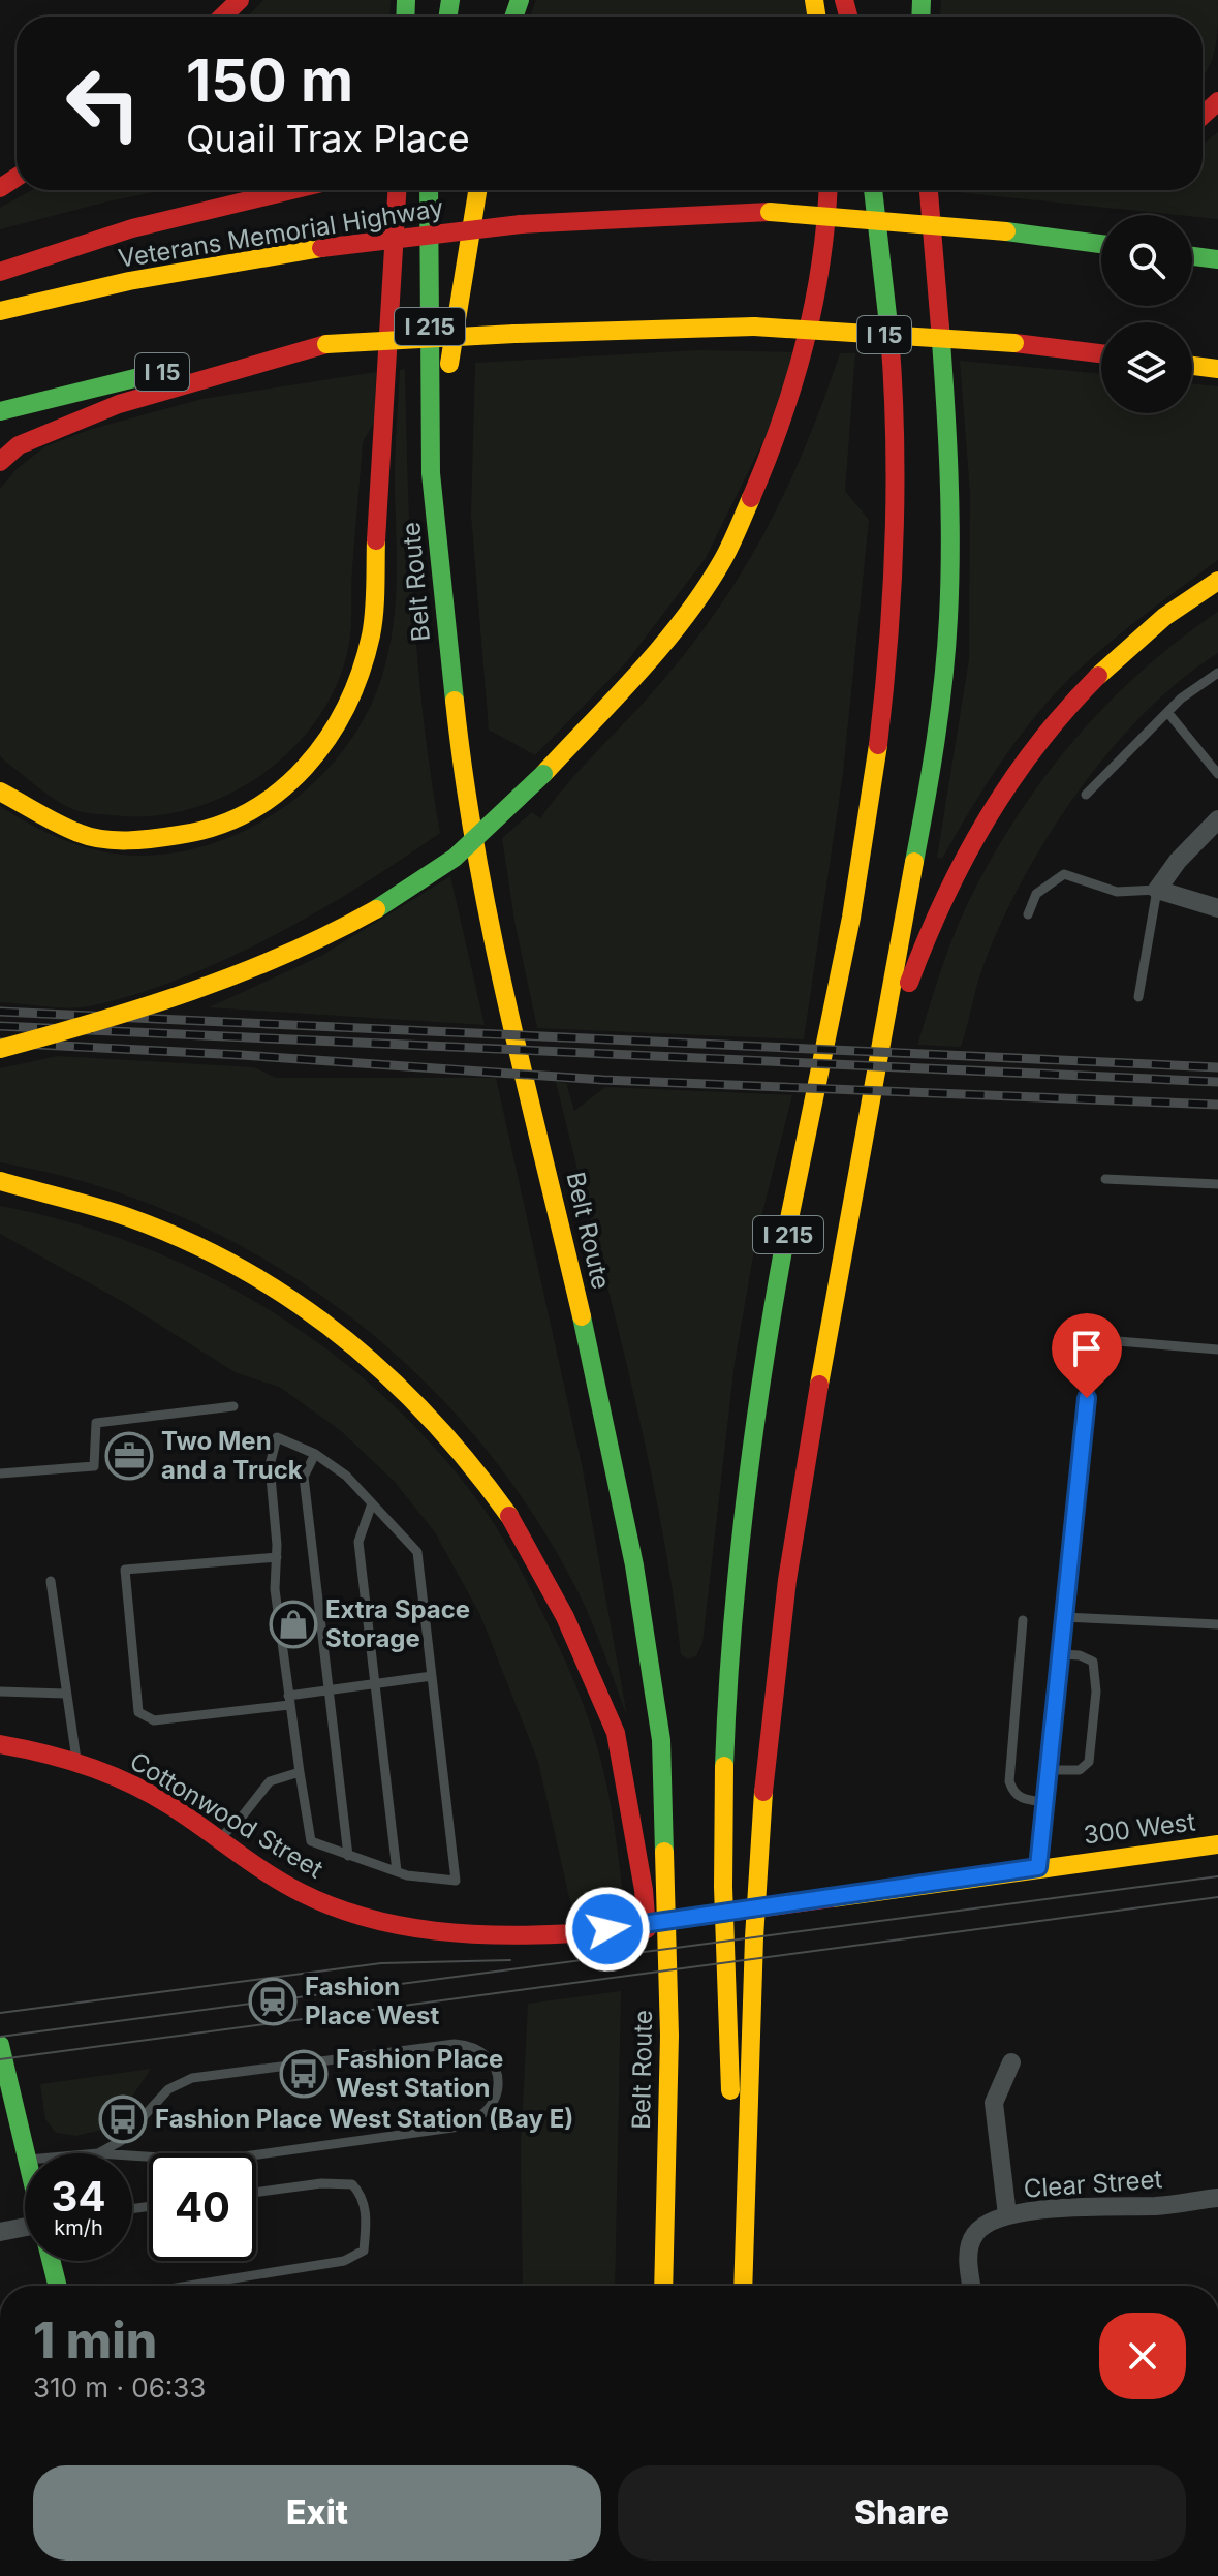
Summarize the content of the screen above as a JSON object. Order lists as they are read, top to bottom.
{
  "streets": {
    "main road": [
      "Veterans Memorial Highway",
      "I 215",
      "I 15",
      "Belt Route",
      "Cottonwood Street",
      "300 West"
    ],
    "street": ["Clear Street"]
  },
  "crossings": [
    ["Cottonwood Street", "300 West"]
  ],
  "places": {
    "office": ["Two Men and a Truck"],
    "shop": ["Extra Space Storage"],
    "station": ["Fashion Place West"],
    "bus stop": ["Fashion Place West Station", "Fashion Place West Station (Bay E)"]
  },
  "page": {
    "turn": ["150 m", "Quail Trax Place"],
    "speed": "34 km/h",
    "limit": "40",
    "heading": ["1 min", "310 m · 06:33"],
    "buttons": ["Exit", "Share"]
  }
}
